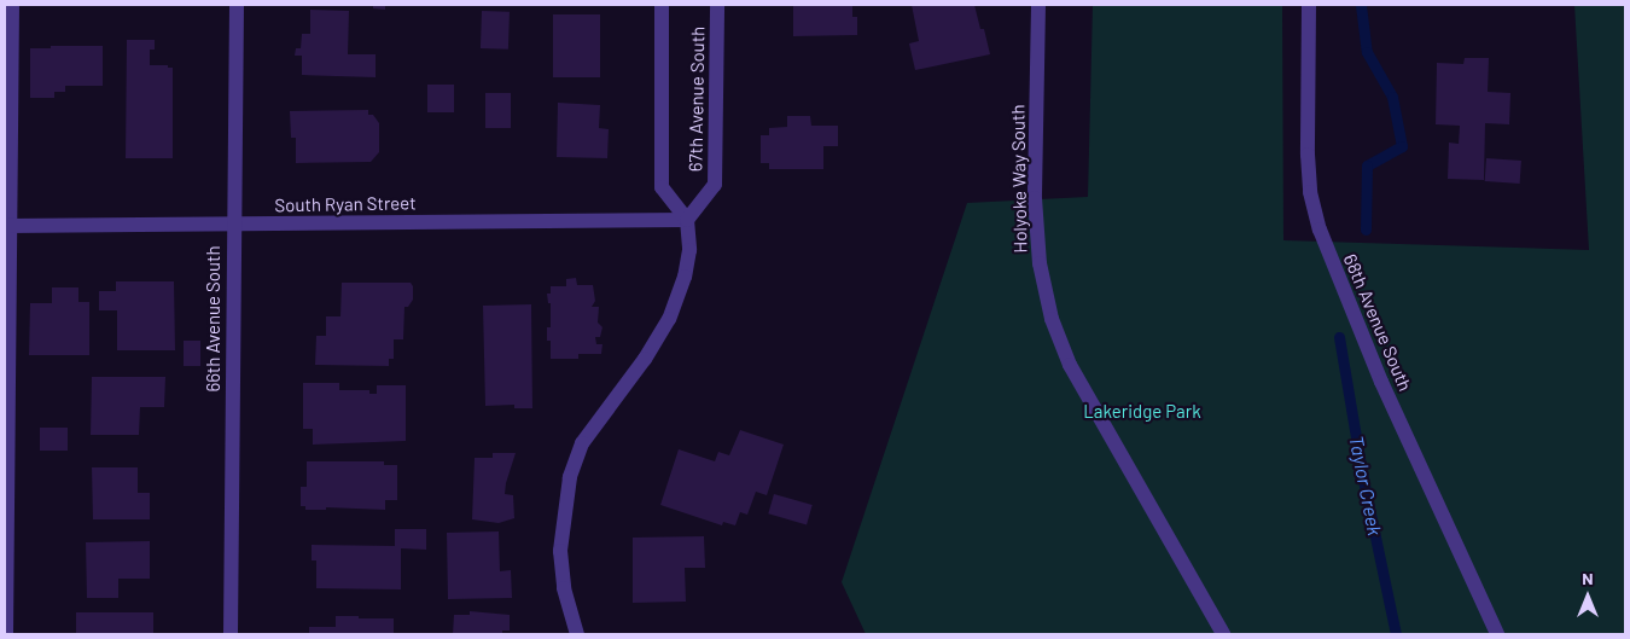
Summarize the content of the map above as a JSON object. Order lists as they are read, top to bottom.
{
  "streets": {
    "street": [
      "67th Avenue South",
      "Holyoke Way South",
      "South Ryan Street",
      "66th Avenue South",
      "68th Avenue South"
    ]
  },
  "crossings": [
    ["67th Avenue South", "South Ryan Street"],
    ["South Ryan Street", "66th Avenue South"]
  ],
  "water": ["Taylor Creek"],
  "parks": ["Lakeridge Park"],
  "north": "top"
}
